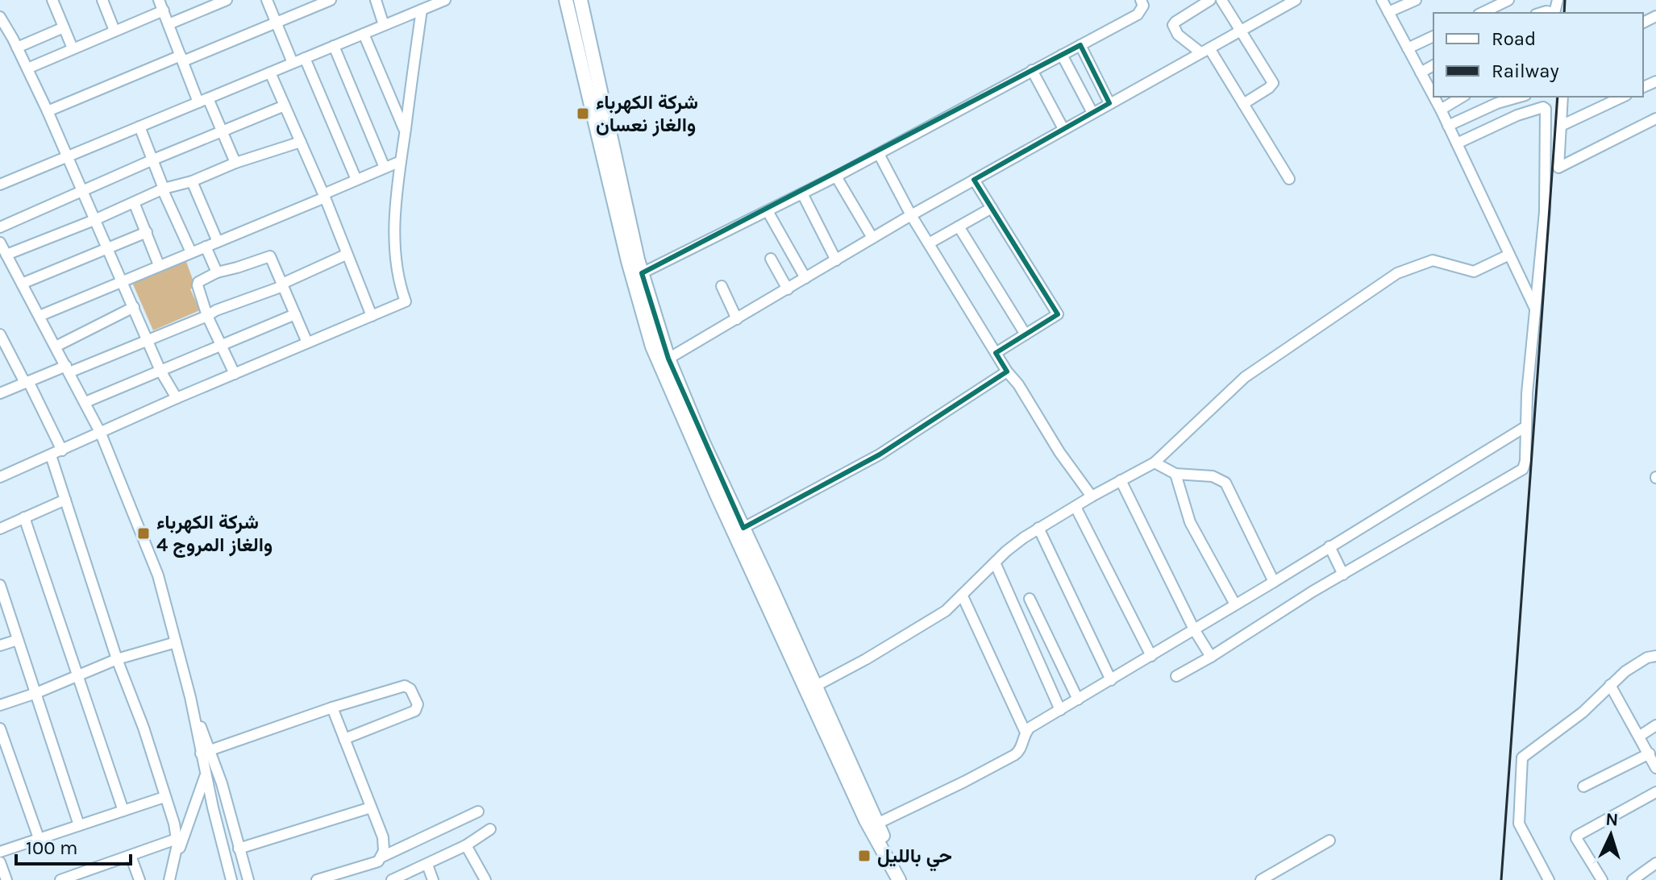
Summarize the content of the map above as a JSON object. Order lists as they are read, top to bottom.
{
  "places": {
    "transit": ["شركة الكهرباء والغاز نعسان", "شركة الكهرباء والغاز المروج 4", "حي بالليل"]
  },
  "legend": ["Road", "Railway"],
  "scale_bar": "100 m",
  "north": "top"
}
